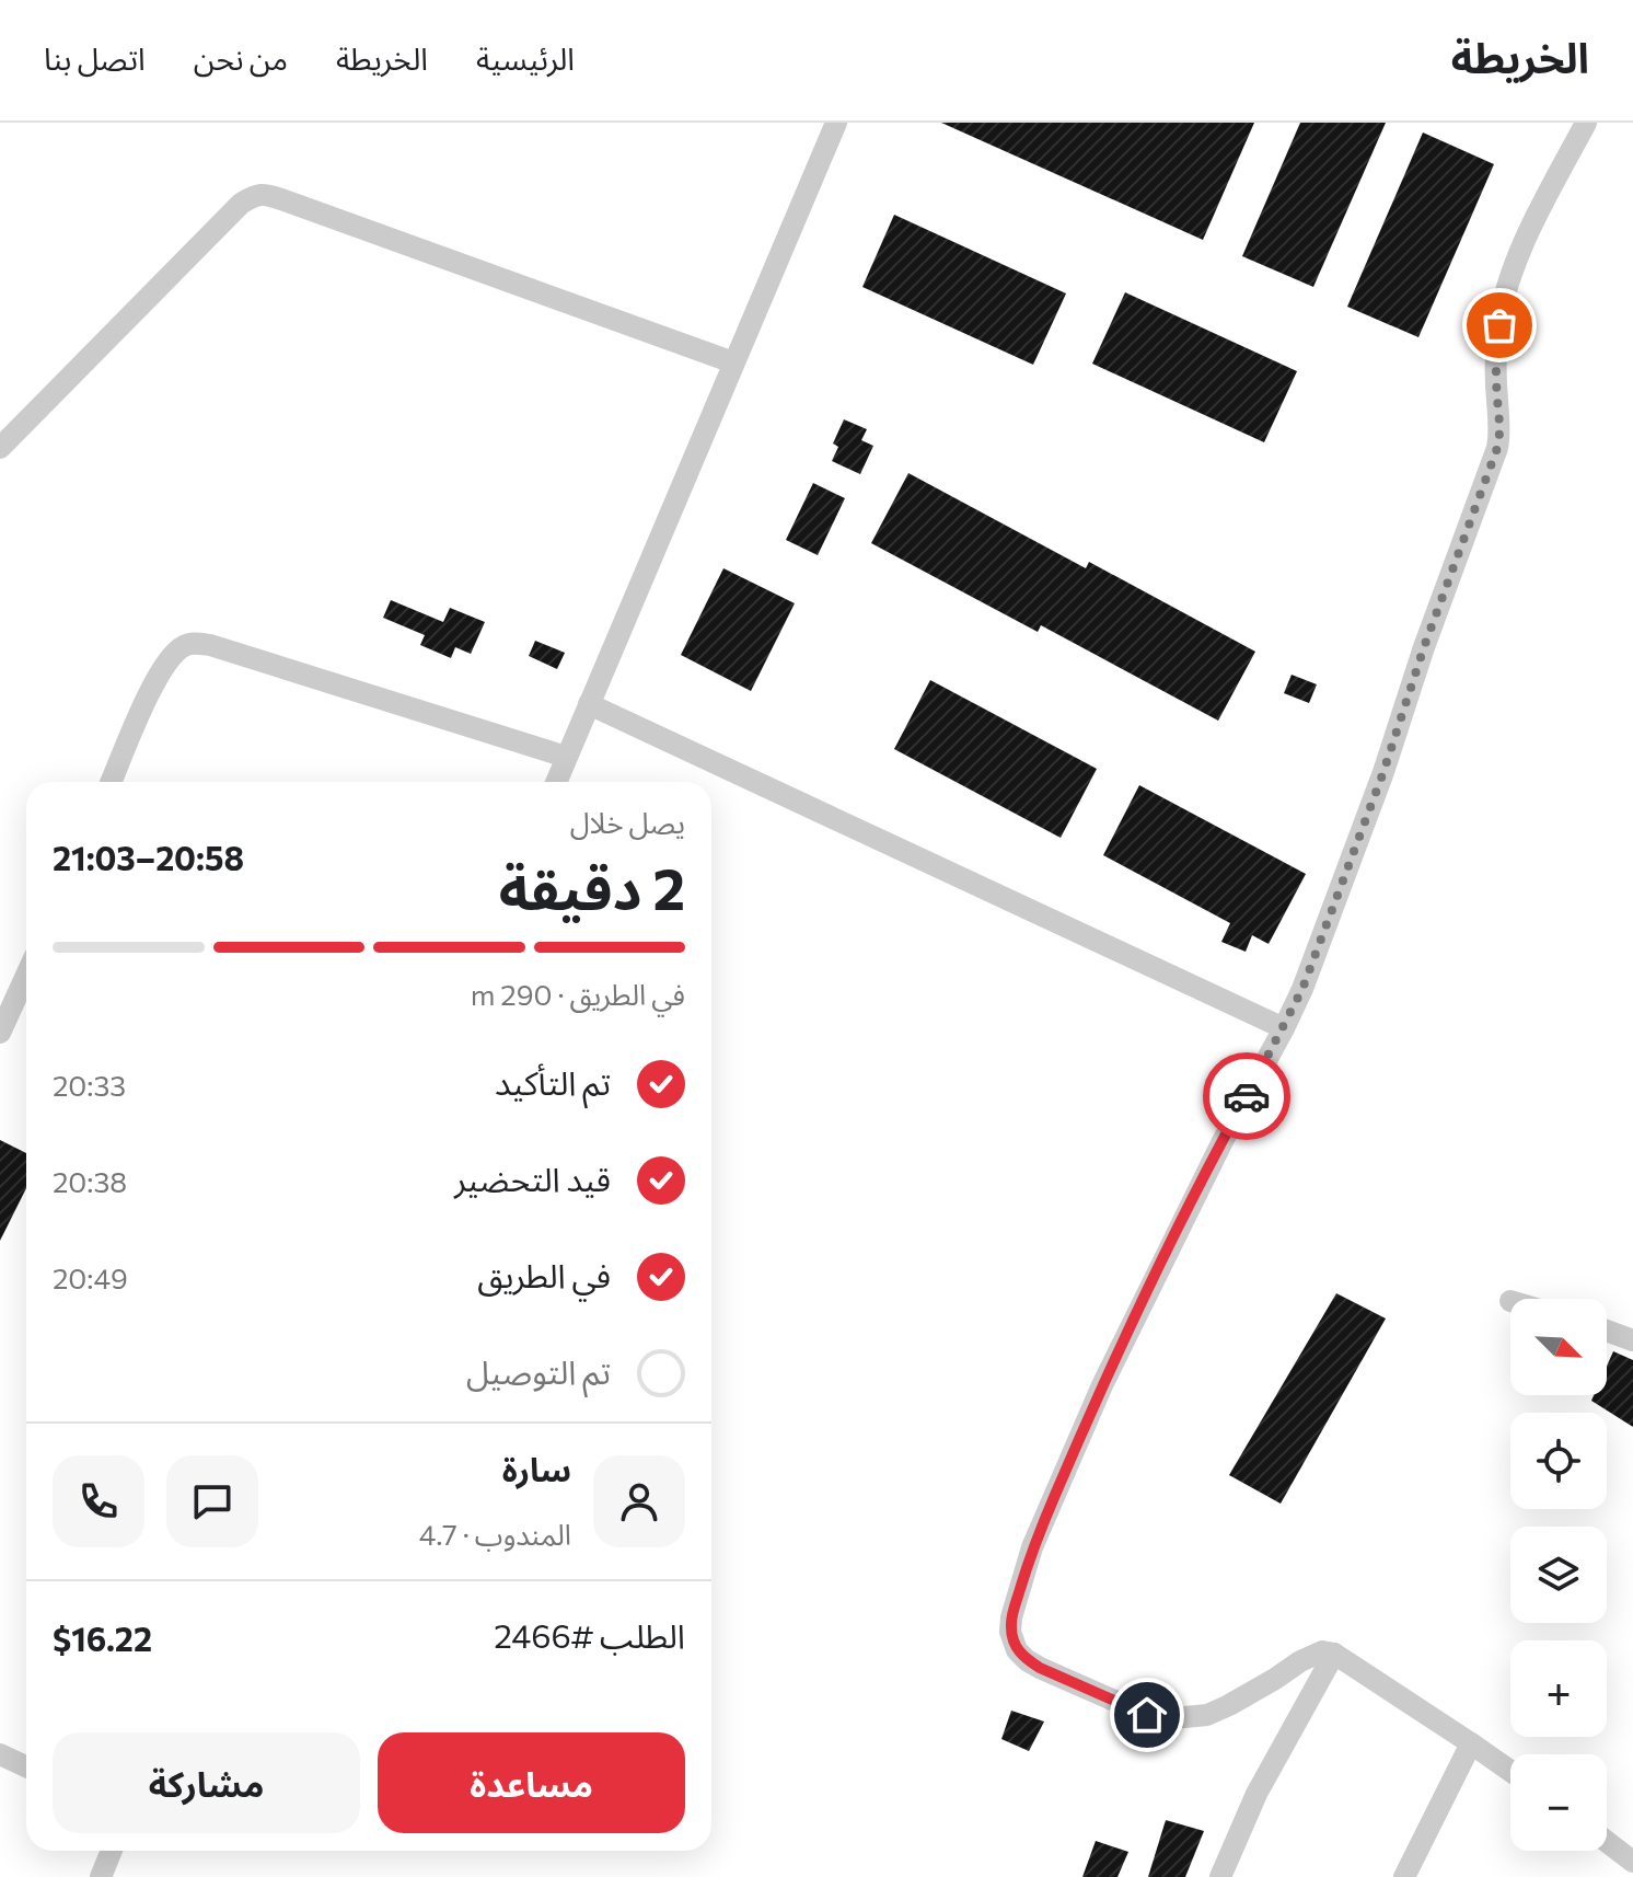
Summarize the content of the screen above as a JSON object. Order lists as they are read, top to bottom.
{
  "north": "bottom right",
  "page": {
    "header": "الخريطة",
    "nav": [
      "الرئيسية",
      "الخريطة",
      "من نحن",
      "اتصل بنا"
    ],
    "heading": ["2 دقيقة", "يصل خلال", "20:58–21:03"],
    "panel": [
      "سارة",
      "المندوب · 4.7",
      "الطلب #2466",
      "$16.22"
    ],
    "bar": "في الطريق · 290 m",
    "list": [
      ["تم التأكيد", "20:33"],
      ["قيد التحضير", "20:38"],
      ["في الطريق", "20:49"],
      "تم التوصيل"
    ],
    "map_buttons": ["+", "−"],
    "buttons": ["مساعدة", "مشاركة"]
  }
}
